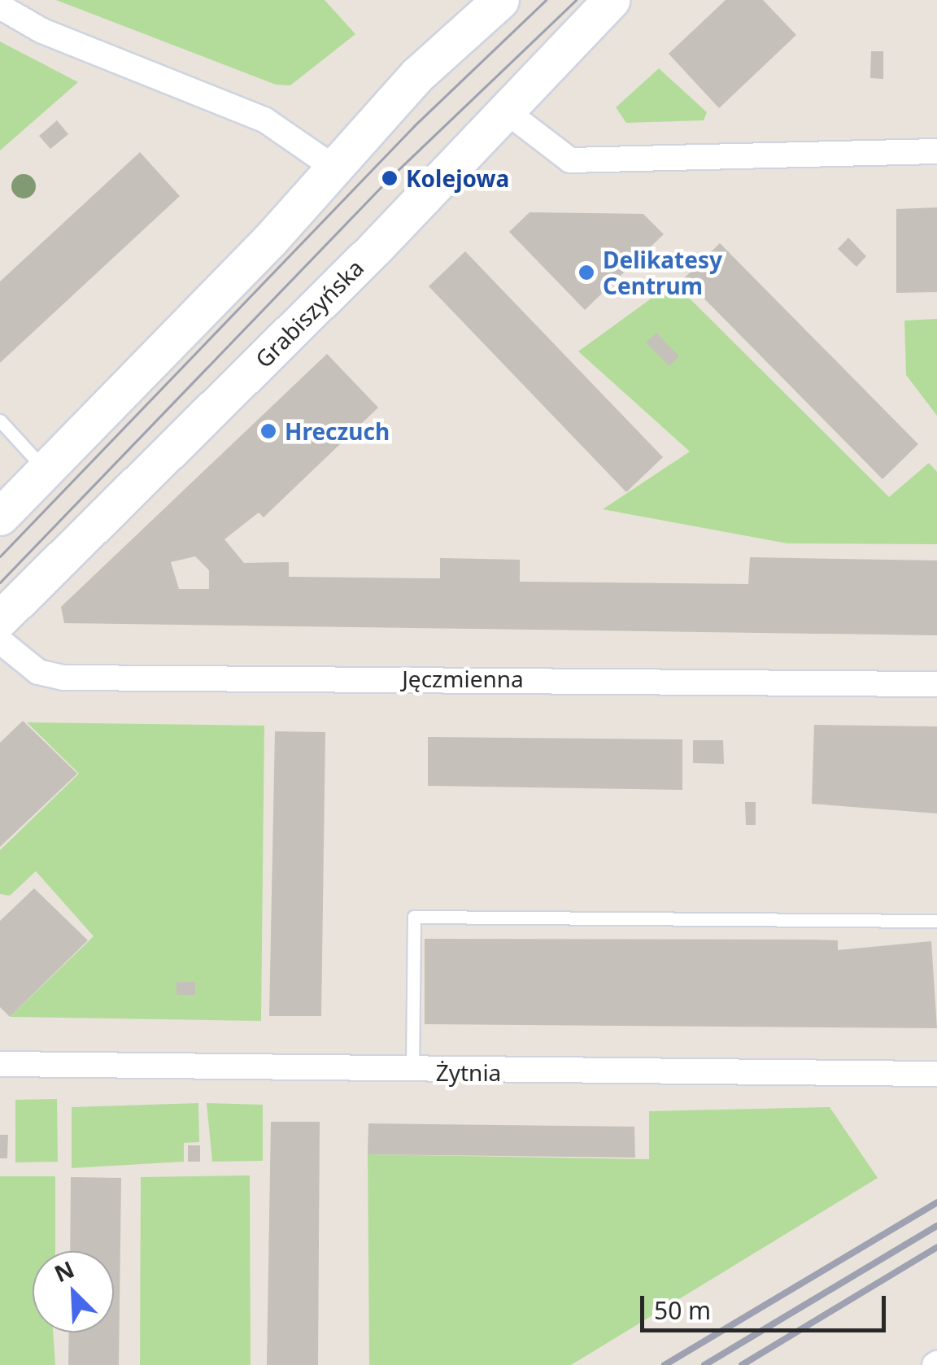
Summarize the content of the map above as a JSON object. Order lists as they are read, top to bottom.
{
  "streets": {
    "main road": ["Grabiszyńska"],
    "street": ["Jęczmienna", "Żytnia"]
  },
  "places": ["Kolejowa", "Delikatesy Centrum", "Hreczuch"],
  "scale_bar": "50 m",
  "north": "top left"
}
